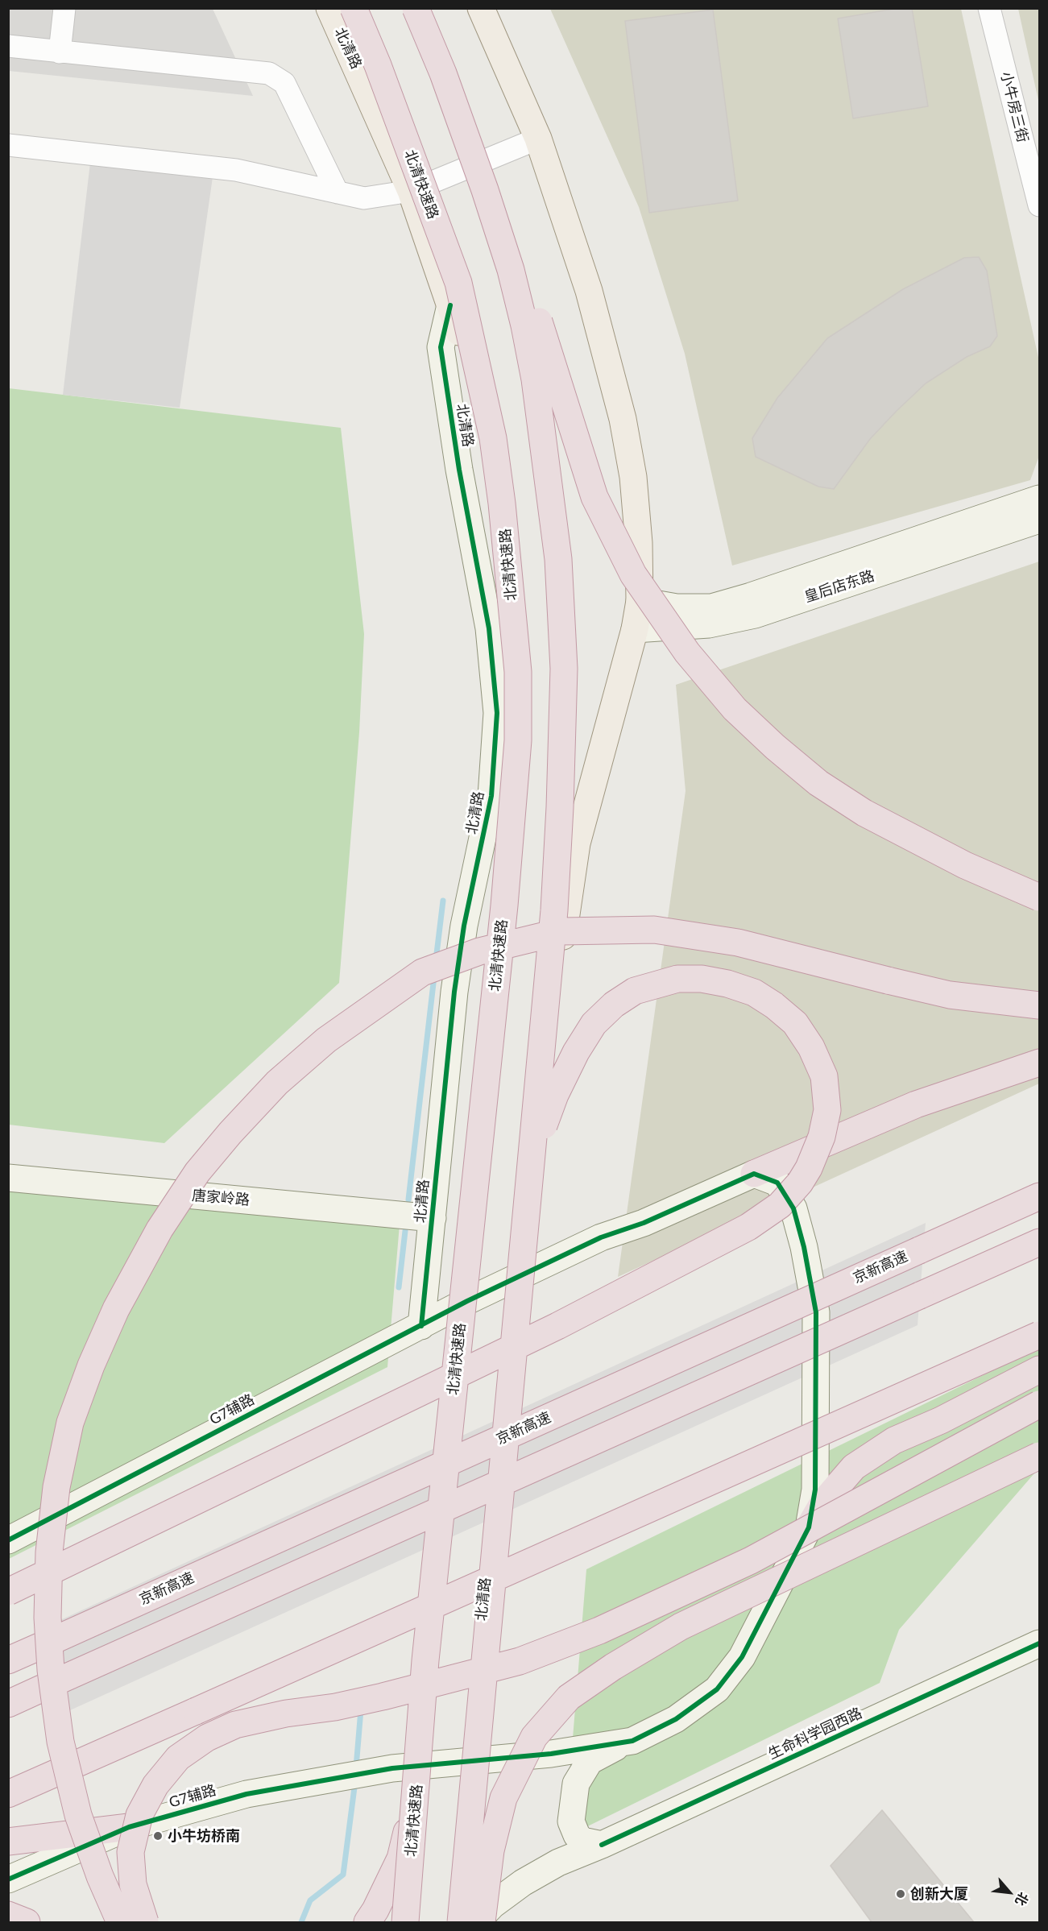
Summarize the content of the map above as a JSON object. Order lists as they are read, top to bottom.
{
  "streets": {
    "highway": ["北清快速路", "京新高速"],
    "main road": ["北清路"],
    "street": [
      "小牛房三街",
      "皇后店东路",
      "唐家岭路",
      "G7辅路",
      "生命科学园西路"
    ]
  },
  "crossings": [
    ["北清路", "北清快速路"],
    ["北清路", "皇后店东路"],
    ["北清路", "唐家岭路"],
    ["北清路", "G7辅路"]
  ],
  "places": ["小牛坊桥南", "创新大厦"],
  "north": "bottom right"
}
